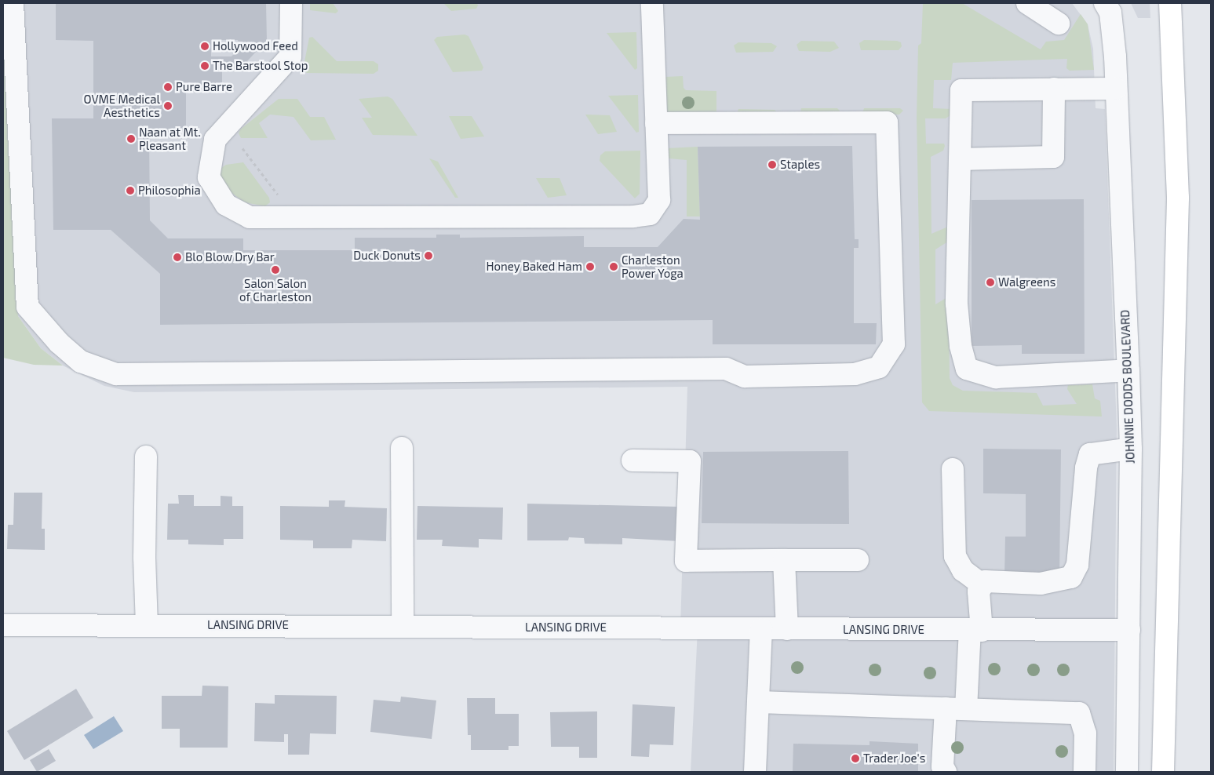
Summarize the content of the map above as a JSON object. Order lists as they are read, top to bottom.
{
  "streets": {
    "street": ["JOHNNIE DODDS BOULEVARD", "LANSING DRIVE"]
  },
  "crossings": [
    ["JOHNNIE DODDS BOULEVARD", "LANSING DRIVE"]
  ],
  "places": [
    "Hollywood Feed",
    "The Barstool Stop",
    "Pure Barre",
    "OVME Medical Aesthetics",
    "Naan at Mt. Pleasant",
    "Staples",
    "Philosophia",
    "Duck Donuts",
    "Blo Blow Dry Bar",
    "Honey Baked Ham",
    "Charleston Power Yoga",
    "Salon Salon of Charleston",
    "Walgreens",
    "Trader Joe's"
  ]
}
